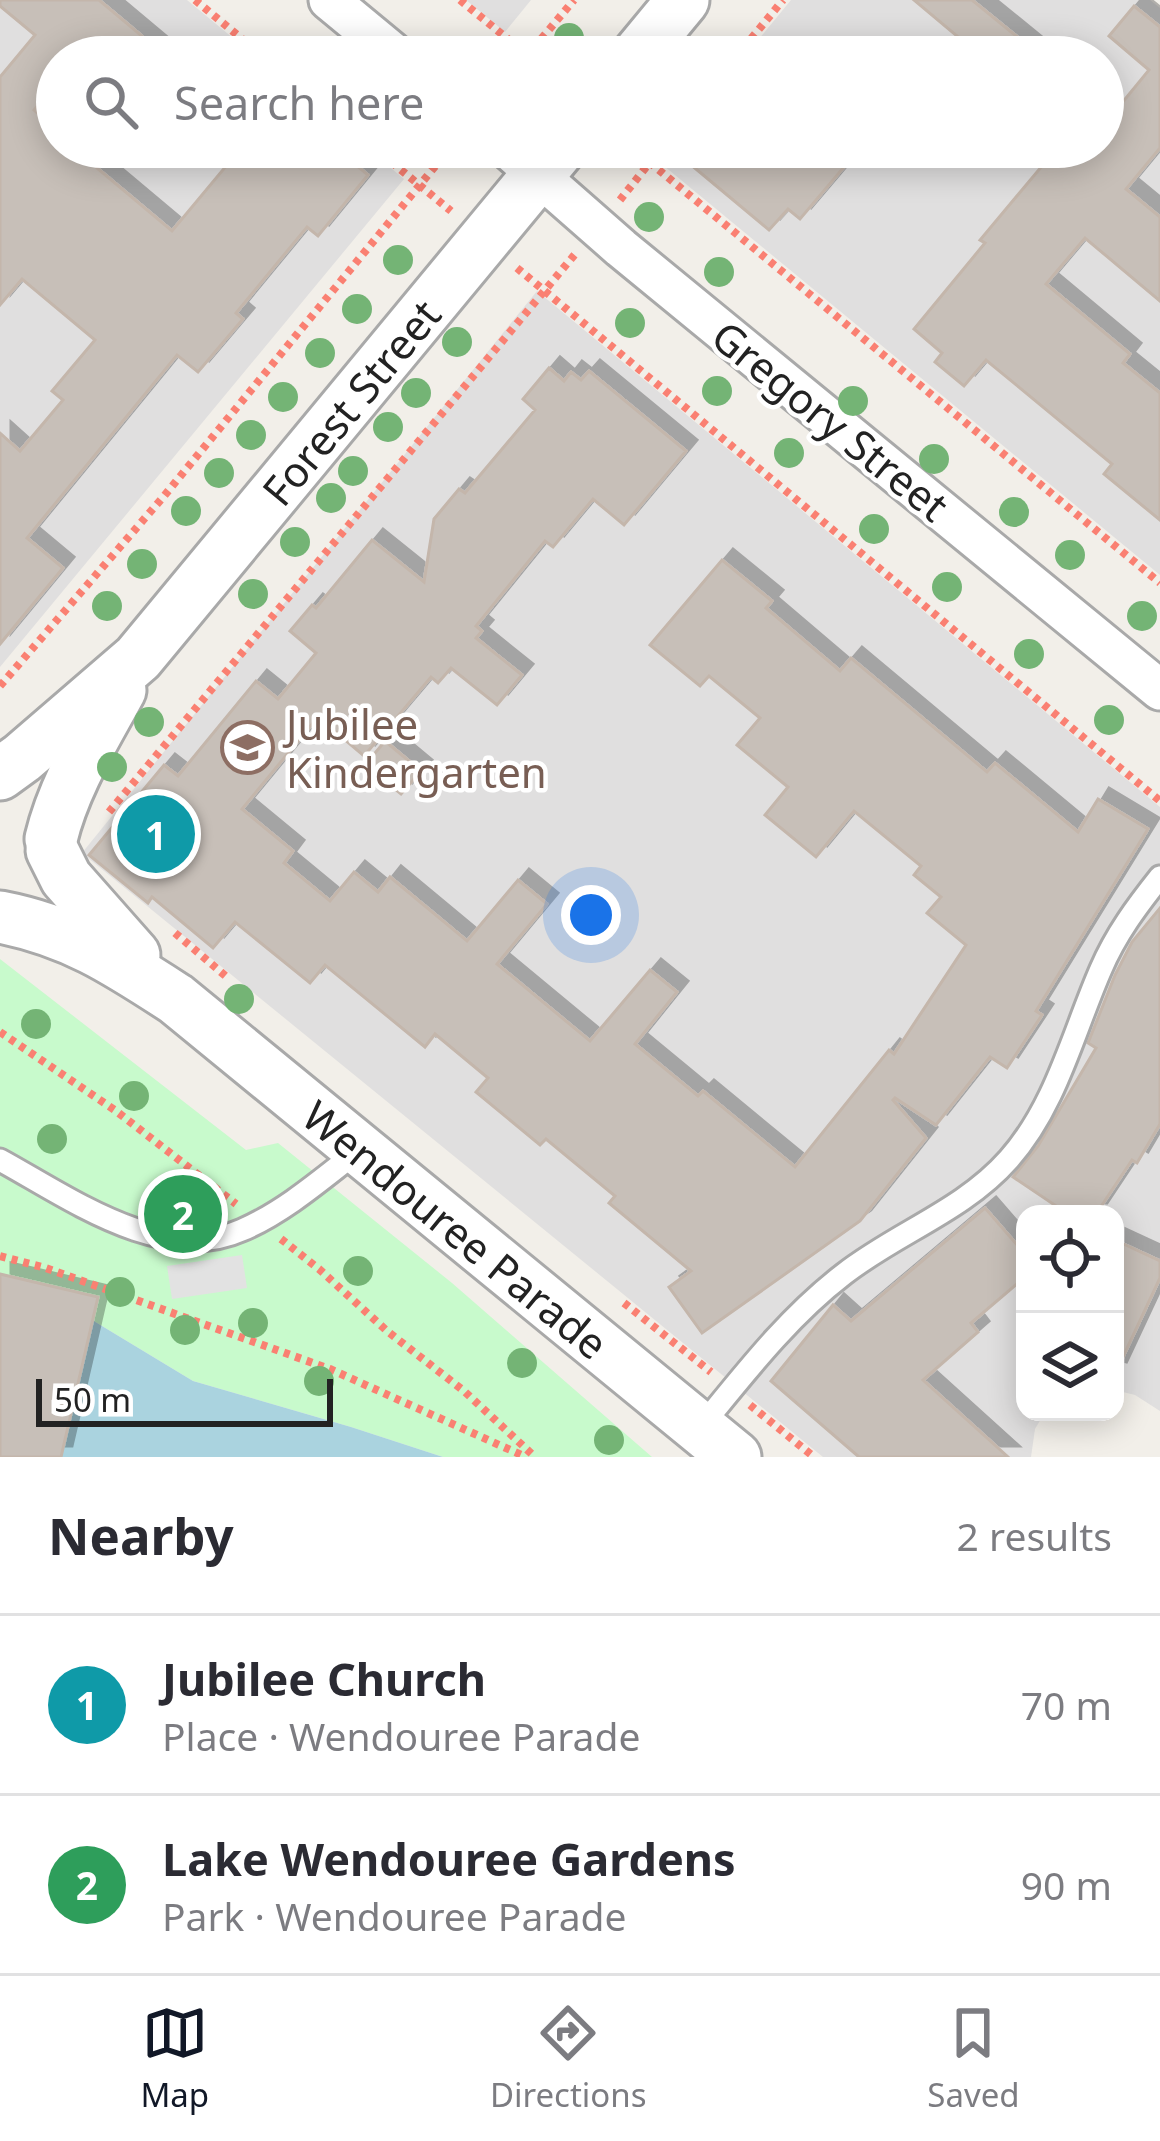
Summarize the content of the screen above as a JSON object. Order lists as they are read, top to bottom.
{
  "streets": {
    "street": ["Forest Street", "Gregory Street", "Wendouree Parade"]
  },
  "crossings": [
    ["Forest Street", "Wendouree Parade"]
  ],
  "places": {
    "school or university": ["Jubilee Kindergarten"]
  },
  "scale_bar": "50 m",
  "page": {
    "search": "Search here",
    "pins": ["1", "2"],
    "scale": "50 m",
    "heading": ["Nearby", "2 results"],
    "list": [
      {
        "mark": "1",
        "name": "Jubilee Church",
        "note": "Place · Wendouree Parade",
        "value": "70 m"
      },
      {
        "mark": "2",
        "name": "Lake Wendouree Gardens",
        "note": "Park · Wendouree Parade",
        "value": "90 m"
      }
    ],
    "nav": ["Map", "Directions", "Saved"]
  }
}
